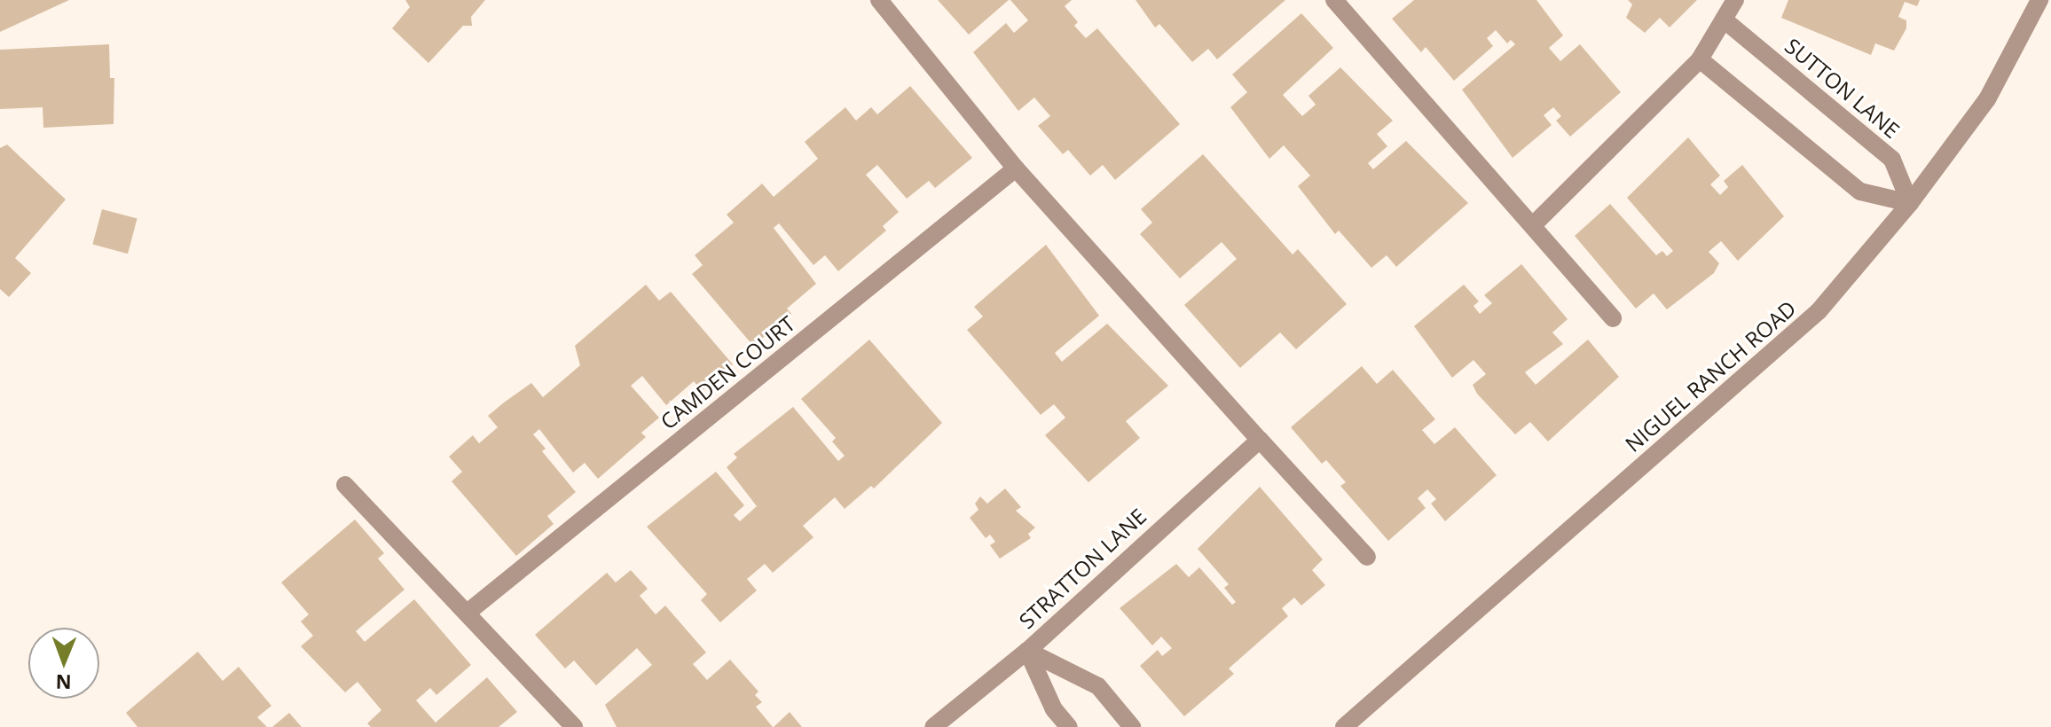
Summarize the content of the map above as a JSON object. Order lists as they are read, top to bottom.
{
  "streets": {
    "street": [
      "SUTTON LANE",
      "CAMDEN COURT",
      "NIGUEL RANCH ROAD",
      "STRATTON LANE"
    ]
  },
  "crossings": [
    ["SUTTON LANE", "NIGUEL RANCH ROAD"]
  ],
  "north": "bottom"
}
